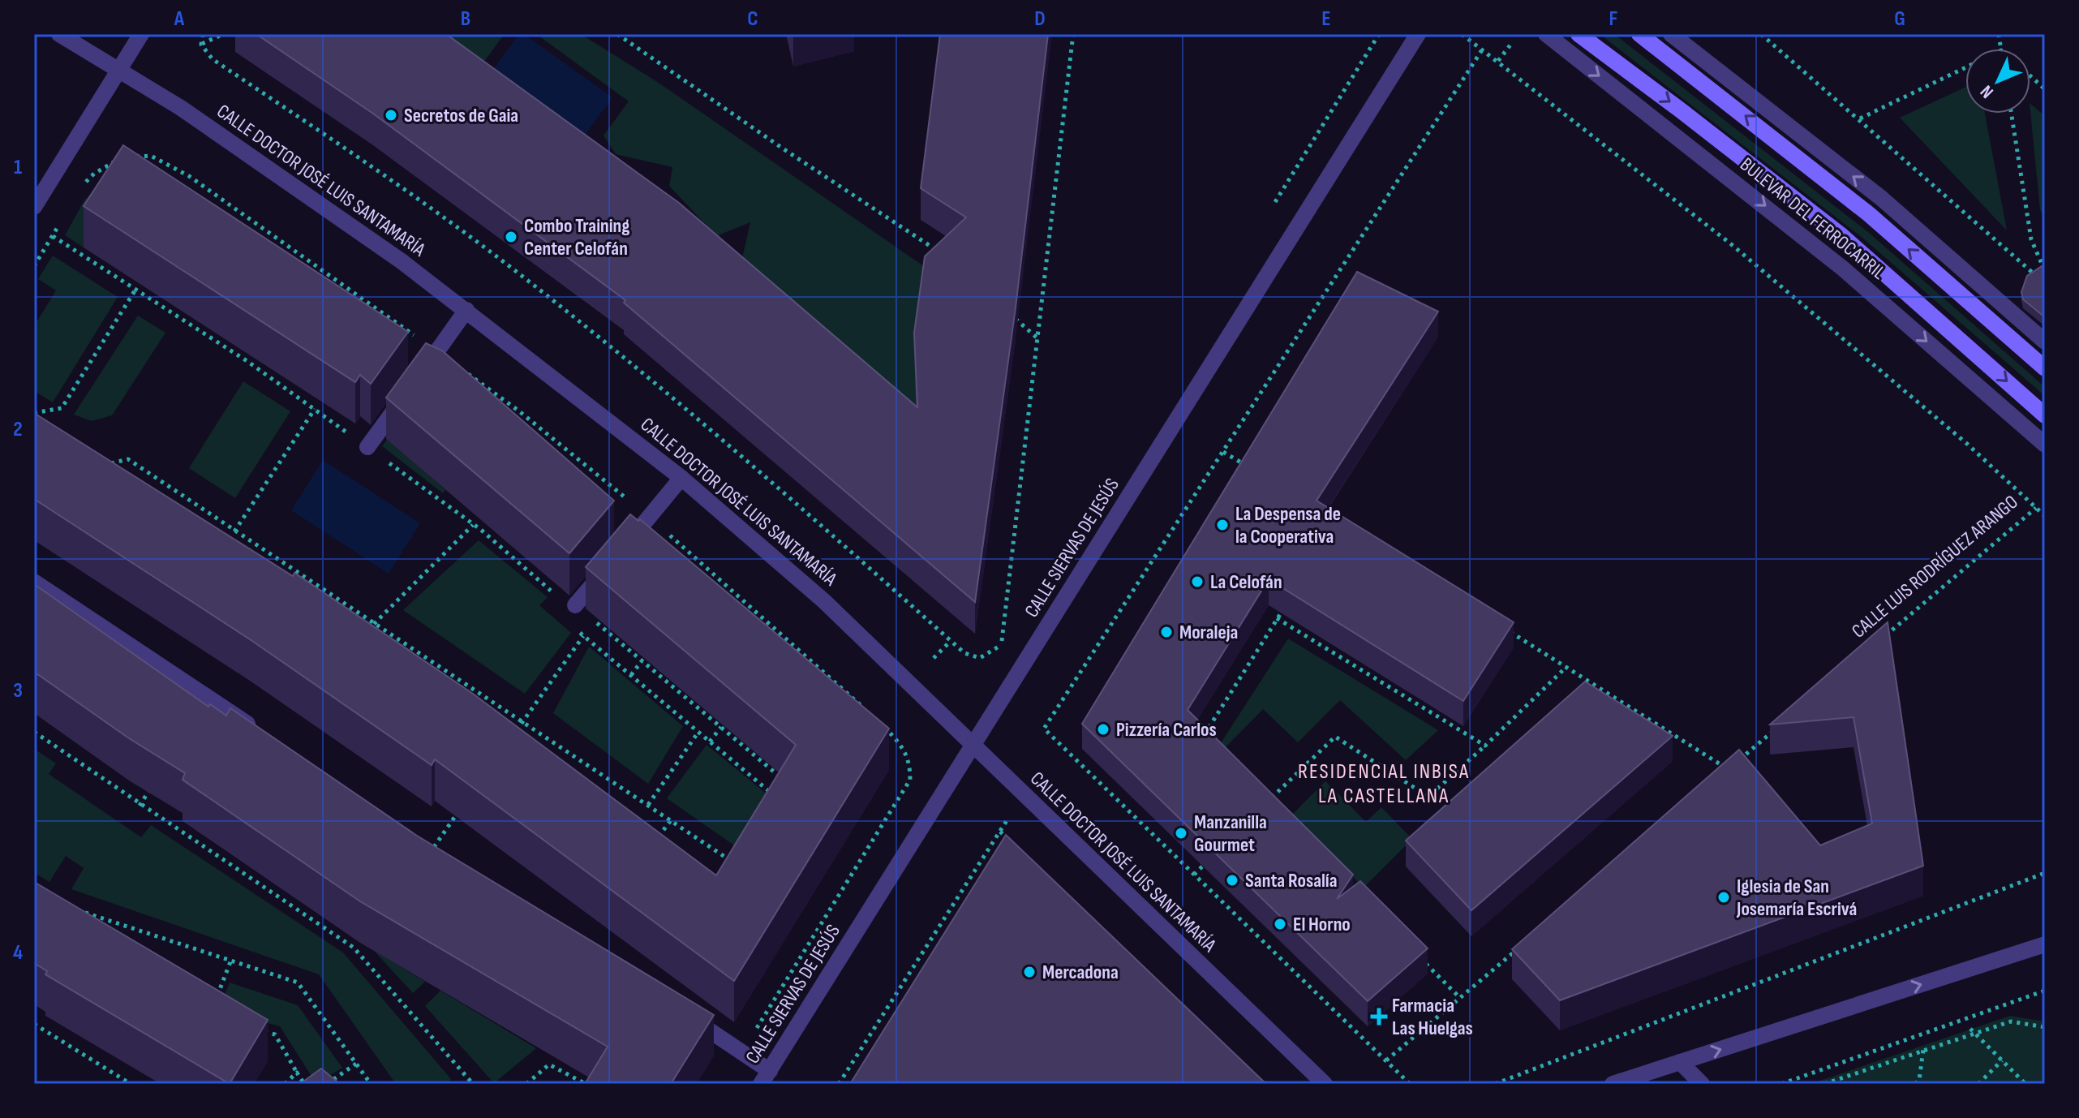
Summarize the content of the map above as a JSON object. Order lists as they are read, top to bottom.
{
  "streets": {
    "main road": ["BULEVAR DEL FERROCARRIL"],
    "street": ["CALLE DOCTOR JOSÉ LUIS SANTAMARÍA", "CALLE SIERVAS DE JESÚS"],
    "path": ["CALLE LUIS RODRÍGUEZ ARANGO"]
  },
  "crossings": [
    ["CALLE DOCTOR JOSÉ LUIS SANTAMARÍA", "CALLE SIERVAS DE JESÚS"]
  ],
  "districts": ["RESIDENCIAL INBISA LA CASTELLANA"],
  "places": {
    "other": [
      "Secretos de Gaia",
      "Combo Training Center Celofán",
      "La Despensa de la Cooperativa",
      "La Celofán",
      "Moraleja",
      "Pizzería Carlos",
      "Manzanilla Gourmet",
      "Santa Rosalía",
      "Iglesia de San Josemaría Escrivá",
      "El Horno",
      "Mercadona"
    ],
    "health": ["Farmacia Las Huelgas"]
  },
  "north": "bottom left",
  "grid": {
    "columns": [
      "A",
      "B",
      "C",
      "D",
      "E",
      "F",
      "G"
    ],
    "rows": [
      "1",
      "2",
      "3",
      "4"
    ]
  }
}
